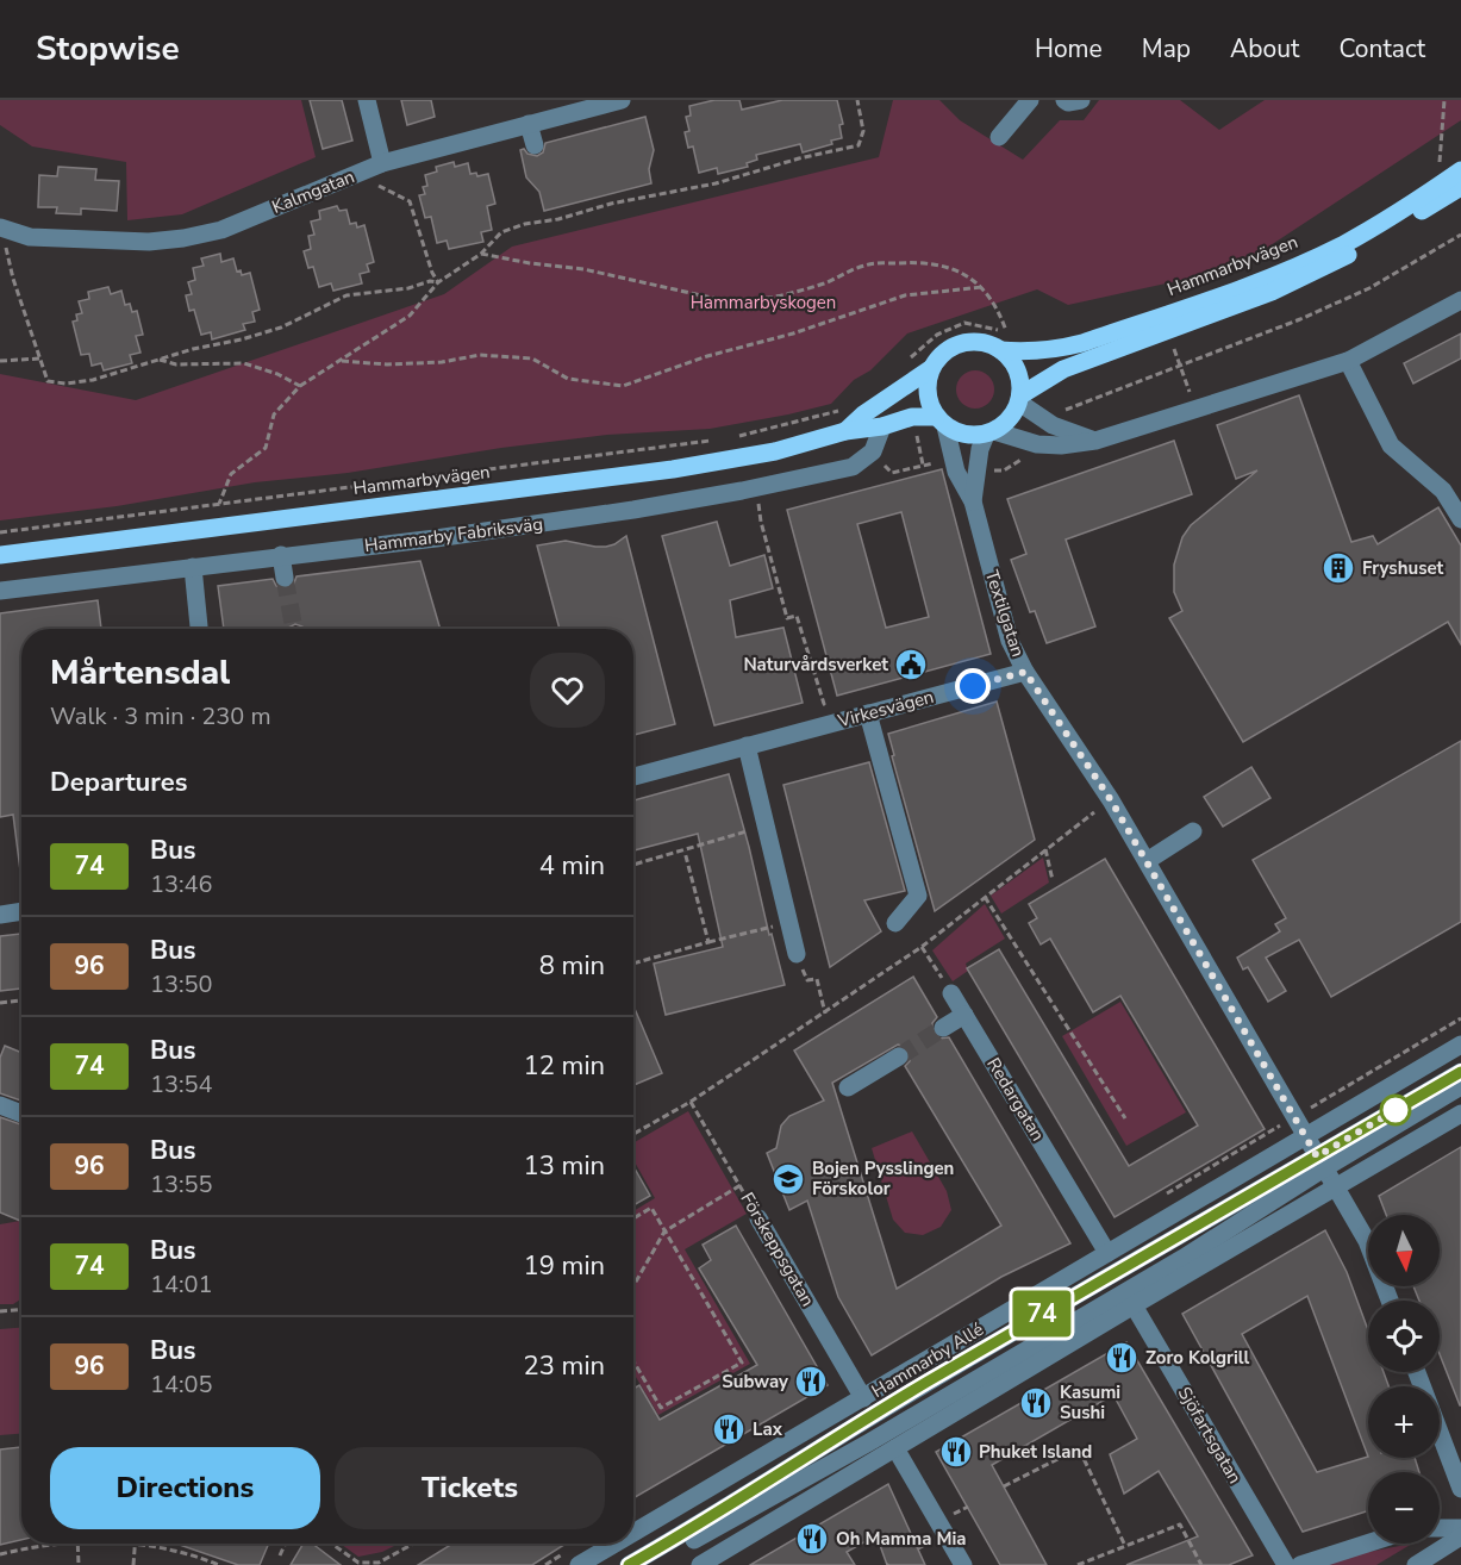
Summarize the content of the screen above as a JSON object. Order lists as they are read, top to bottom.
{
  "streets": {
    "main road": ["Hammarbyvägen"],
    "street": [
      "Kalmgatan",
      "Hammarby Fabriksväg",
      "Textilgatan",
      "Virkesvägen",
      "Redargatan",
      "Förskeppsgatan",
      "Hammarby Allé",
      "Sjöfartsgatan"
    ]
  },
  "crossings": [
    ["Hammarbyvägen", "Textilgatan"],
    ["Textilgatan", "Virkesvägen"],
    ["Textilgatan", "Hammarby Allé"],
    ["Redargatan", "Hammarby Allé"],
    ["Förskeppsgatan", "Hammarby Allé"]
  ],
  "parks": ["Hammarbyskogen"],
  "places": {
    "building": ["Fryshuset"],
    "public building": ["Naturvårdsverket"],
    "school or university": ["Bojen Pysslingen Förskolor"],
    "restaurant": [
      "Zoro Kolgrill",
      "Subway",
      "Kasumi Sushi",
      "Lax",
      "Phuket Island",
      "Oh Mamma Mia"
    ]
  },
  "lines": ["bus line 74"],
  "north": "bottom",
  "page": {
    "header": "Stopwise",
    "nav": [
      "Home",
      "Map",
      "About",
      "Contact"
    ],
    "on_map": "74",
    "heading": [
      ["Mårtensdal", "Walk · 3 min · 230 m"],
      "Departures"
    ],
    "list": [
      {
        "mark": "74",
        "name": "Bus",
        "note": "13:46",
        "value": "4 min"
      },
      {
        "mark": "96",
        "name": "Bus",
        "note": "13:50",
        "value": "8 min"
      },
      {
        "mark": "74",
        "name": "Bus",
        "note": "13:54",
        "value": "12 min"
      },
      {
        "mark": "96",
        "name": "Bus",
        "note": "13:55",
        "value": "13 min"
      },
      {
        "mark": "74",
        "name": "Bus",
        "note": "14:01",
        "value": "19 min"
      },
      {
        "mark": "96",
        "name": "Bus",
        "note": "14:05",
        "value": "23 min"
      }
    ],
    "map_buttons": ["+", "−"],
    "buttons": ["Directions", "Tickets"]
  }
}
